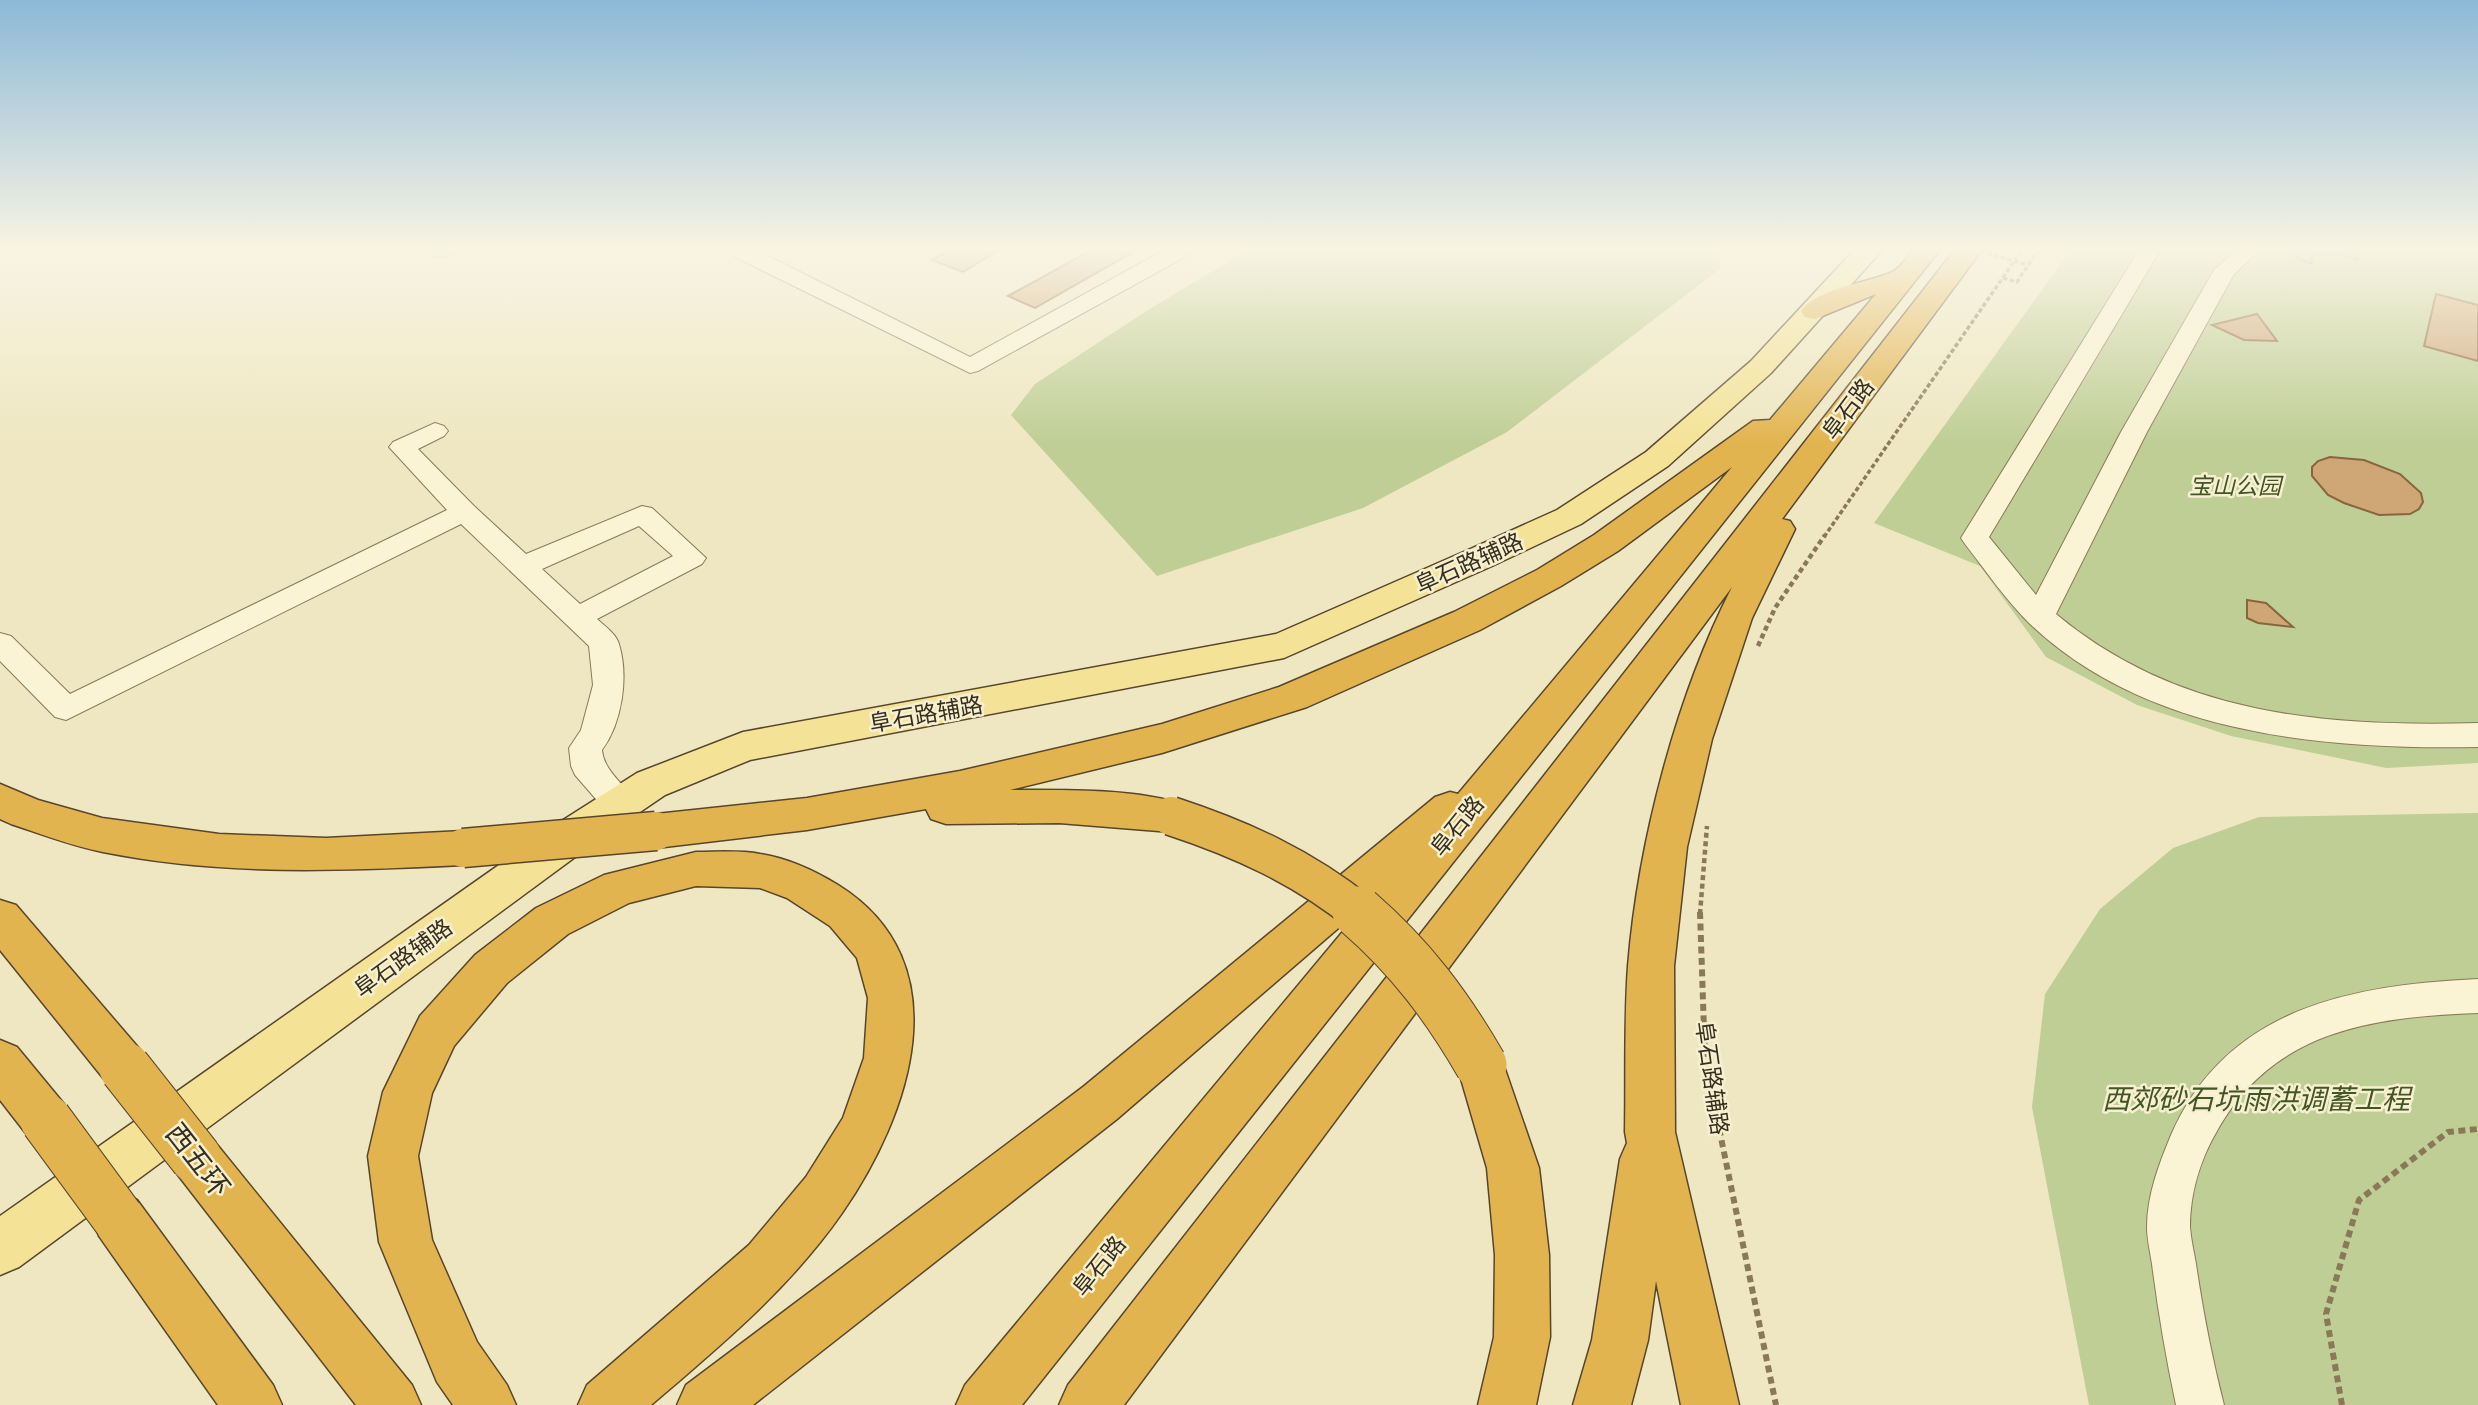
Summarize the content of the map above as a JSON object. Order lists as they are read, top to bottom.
{
  "streets": {
    "highway": ["阜石路", "西五环"],
    "main road": ["阜石路辅路"]
  },
  "parks": ["宝山公园", "西郊砂石坑雨洪调蓄工程"]
}
